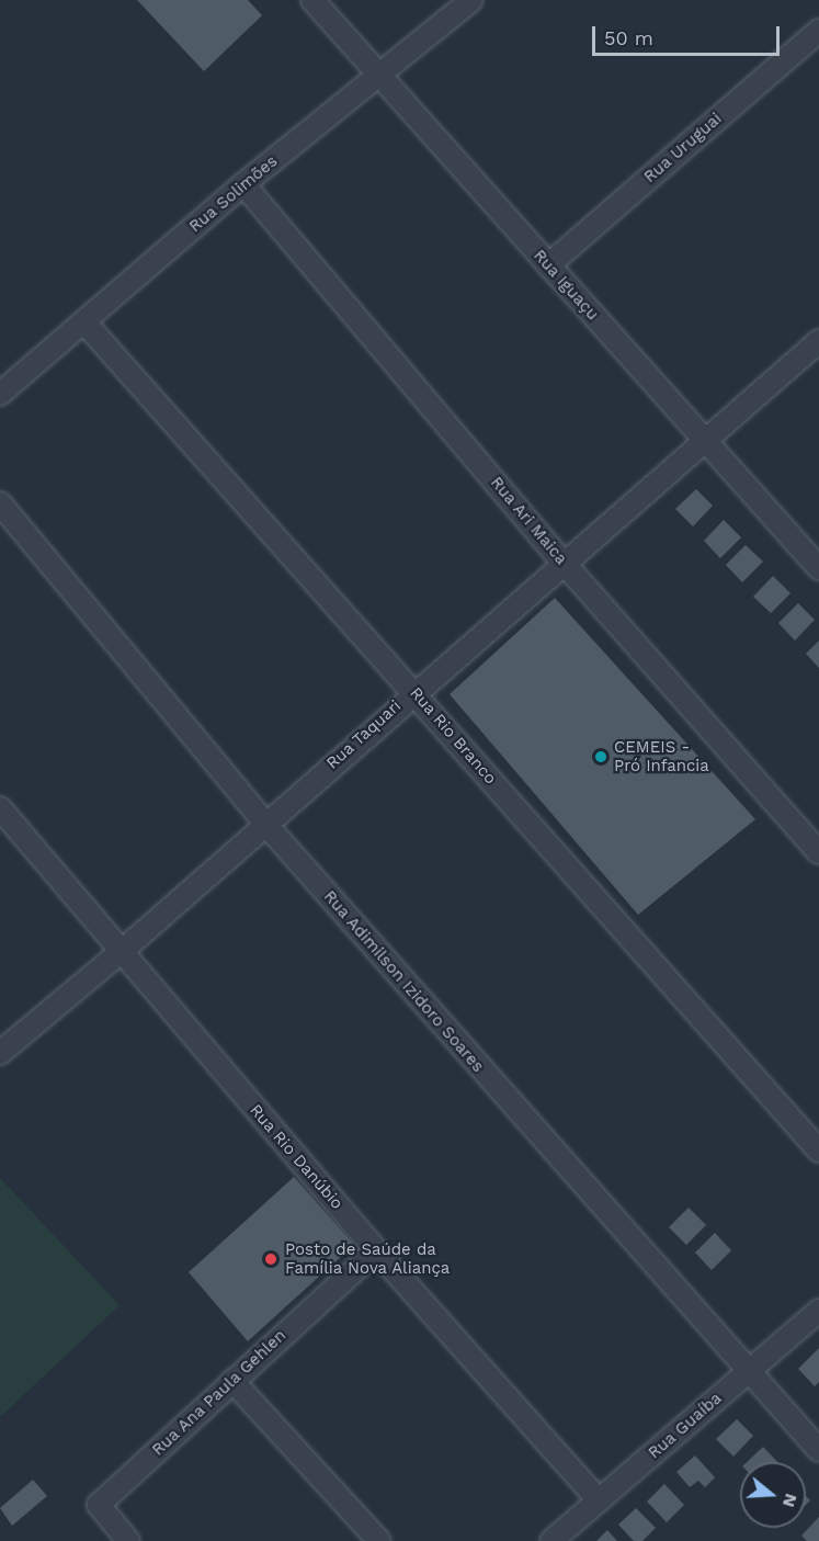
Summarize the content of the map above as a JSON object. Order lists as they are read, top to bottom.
{
  "streets": {
    "street": [
      "Rua Uruguai",
      "Rua Solimões",
      "Rua Iguaçu",
      "Rua Ari Maica",
      "Rua Taquari",
      "Rua Rio Branco",
      "Rua Adimilson Izidoro Soares",
      "Rua Rio Danúbio",
      "Rua Ana Paula Gehlen",
      "Rua Guaíba"
    ]
  },
  "crossings": [
    ["Rua Uruguai", "Rua Iguaçu"],
    ["Rua Solimões", "Rua Iguaçu"],
    ["Rua Solimões", "Rua Ari Maica"],
    ["Rua Solimões", "Rua Rio Branco"],
    ["Rua Iguaçu", "Rua Taquari"],
    ["Rua Ari Maica", "Rua Taquari"],
    ["Rua Taquari", "Rua Rio Branco"],
    ["Rua Taquari", "Rua Adimilson Izidoro Soares"],
    ["Rua Taquari", "Rua Rio Danúbio"],
    ["Rua Adimilson Izidoro Soares", "Rua Guaíba"],
    ["Rua Rio Danúbio", "Rua Ana Paula Gehlen"],
    ["Rua Rio Danúbio", "Rua Guaíba"]
  ],
  "places": ["CEMEIS - Pró Infancia", "Posto de Saúde da Família Nova Aliança"],
  "scale_bar": "50 m",
  "north": "right"
}
